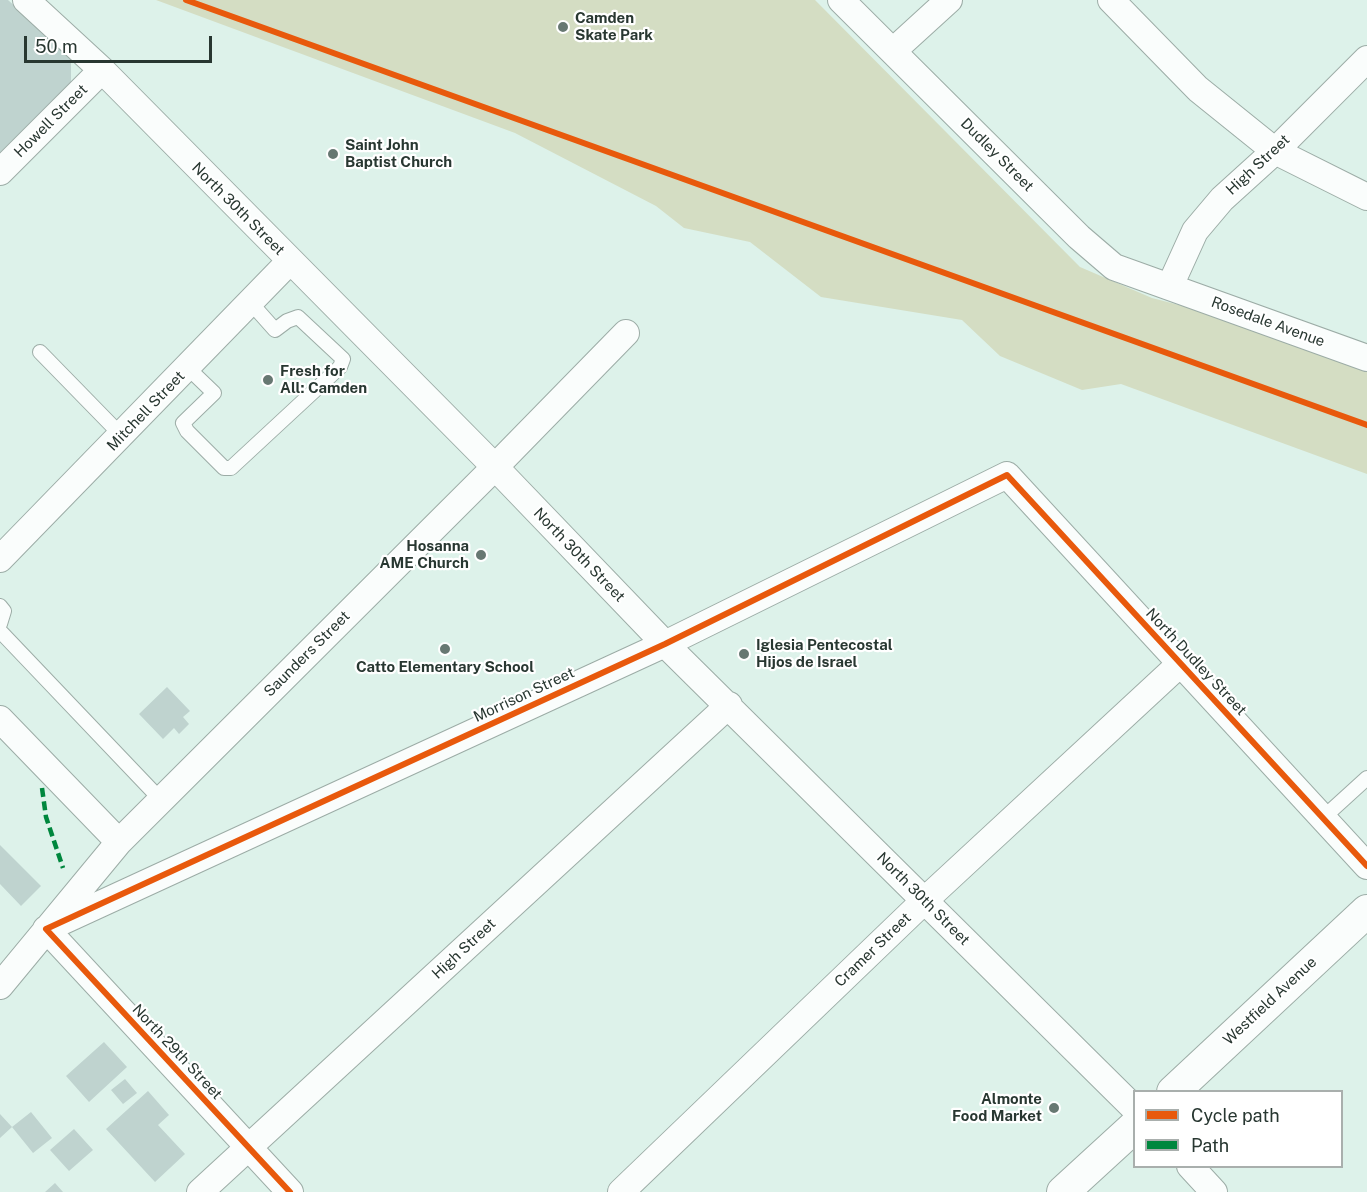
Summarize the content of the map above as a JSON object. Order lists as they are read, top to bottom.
{
  "streets": {
    "street": [
      "Howell Street",
      "Dudley Street",
      "High Street",
      "North 30th Street",
      "Rosedale Avenue",
      "Mitchell Street",
      "Saunders Street",
      "North Dudley Street",
      "Morrison Street",
      "Cramer Street",
      "Westfield Avenue",
      "North 29th Street"
    ]
  },
  "crossings": [
    ["Howell Street", "North 30th Street"],
    ["Dudley Street", "High Street"],
    ["Dudley Street", "Rosedale Avenue"],
    ["High Street", "North 30th Street"],
    ["High Street", "Rosedale Avenue"],
    ["High Street", "North 29th Street"],
    ["North 30th Street", "Mitchell Street"],
    ["North 30th Street", "Saunders Street"],
    ["North 30th Street", "Morrison Street"],
    ["North 30th Street", "Cramer Street"],
    ["Saunders Street", "Morrison Street"],
    ["Saunders Street", "North 29th Street"],
    ["North Dudley Street", "Morrison Street"],
    ["North Dudley Street", "Cramer Street"],
    ["Morrison Street", "North 29th Street"]
  ],
  "places": [
    "Camden Skate Park",
    "Saint John Baptist Church",
    "Fresh for All: Camden",
    "Hosanna AME Church",
    "Catto Elementary School",
    "Iglesia Pentecostal Hijos de Israel",
    "Almonte Food Market"
  ],
  "legend": ["Cycle path", "Path"],
  "scale_bar": "50 m"
}
